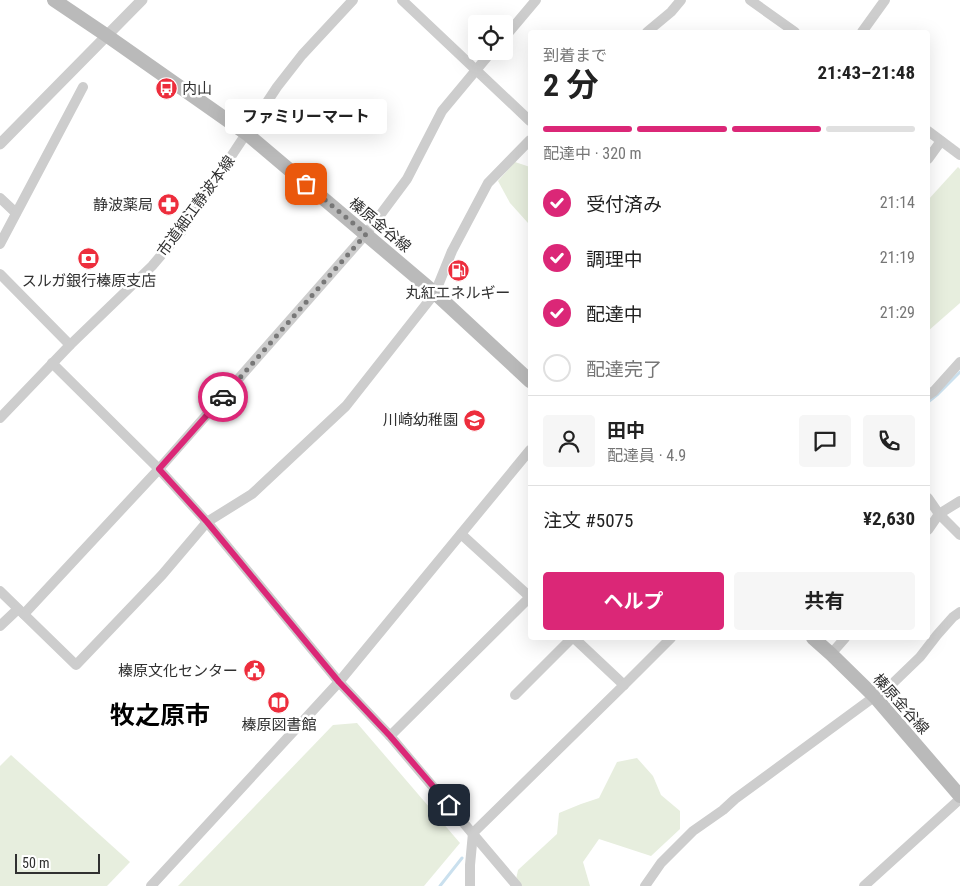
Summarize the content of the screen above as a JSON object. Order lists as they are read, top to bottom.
{
  "streets": {
    "main road": ["榛原金谷線"],
    "street": ["市道細江静波本線"]
  },
  "crossings": [
    ["市道細江静波本線", "榛原金谷線"]
  ],
  "districts": ["牧之原市"],
  "places": {
    "bus stop": ["内山"],
    "other": ["ファミリーマート"],
    "pharmacy": ["静波薬局"],
    "bank": ["スルガ銀行榛原支店"],
    "fuel station": ["丸紅エネルギー"],
    "school or university": ["川崎幼稚園"],
    "public building": ["榛原文化センター"],
    "library": ["榛原図書館"]
  },
  "scale_bar": "50 m",
  "page": {
    "heading": ["2 分", "到着まで", "21:43–21:48"],
    "panel": [
      "田中",
      "配達員 · 4.9",
      "注文 #5075",
      "¥2,630"
    ],
    "bubble": "ファミリーマート",
    "bar": "配達中 · 320 m",
    "list": [
      ["受付済み", "21:14"],
      ["調理中", "21:19"],
      ["配達中", "21:29"],
      "配達完了"
    ],
    "buttons": ["ヘルプ", "共有"],
    "scale": "50 m"
  }
}
